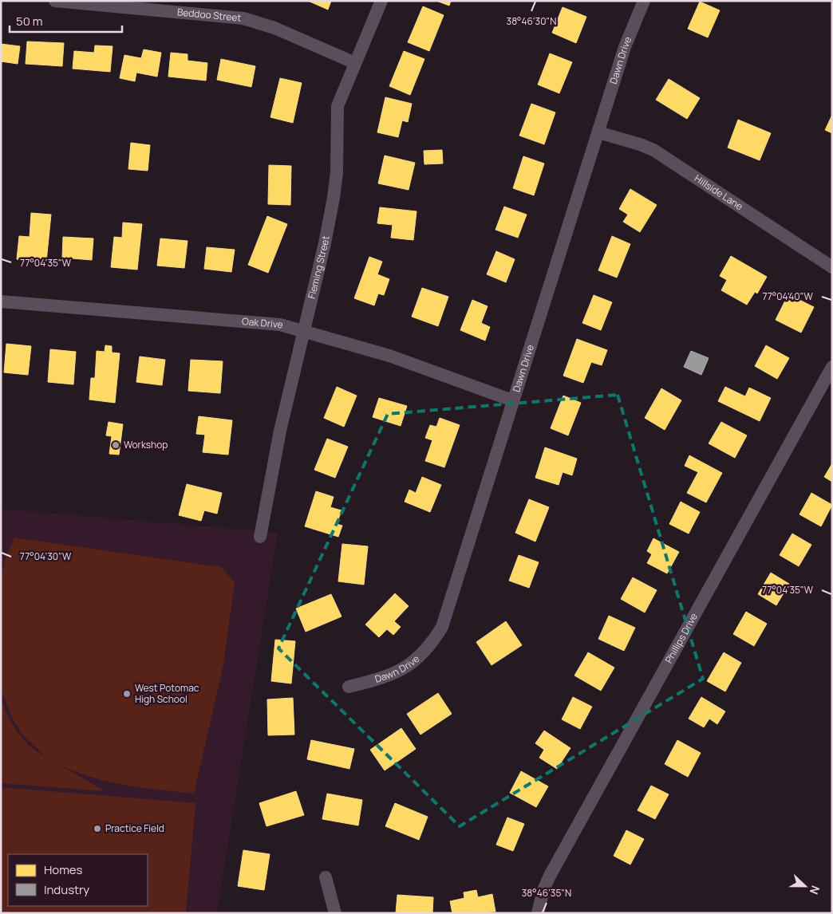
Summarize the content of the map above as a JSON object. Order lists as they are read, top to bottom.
{
  "streets": {
    "street": [
      "Beddoo Street",
      "Dawn Drive",
      "Hillside Lane",
      "Fleming Street",
      "Oak Drive",
      "Phillips Drive"
    ]
  },
  "crossings": [
    ["Beddoo Street", "Fleming Street"],
    ["Dawn Drive", "Hillside Lane"],
    ["Dawn Drive", "Oak Drive"],
    ["Fleming Street", "Oak Drive"]
  ],
  "places": ["Workshop", "West Potomac High School", "Practice Field"],
  "legend": ["Homes", "Industry"],
  "scale_bar": "50 m",
  "north": "right",
  "coordinates": [
    "38°46'30\"N",
    "77°04'35\"W",
    "77°04'40\"W",
    "77°04'30\"W",
    "38°46'35\"N"
  ]
}
